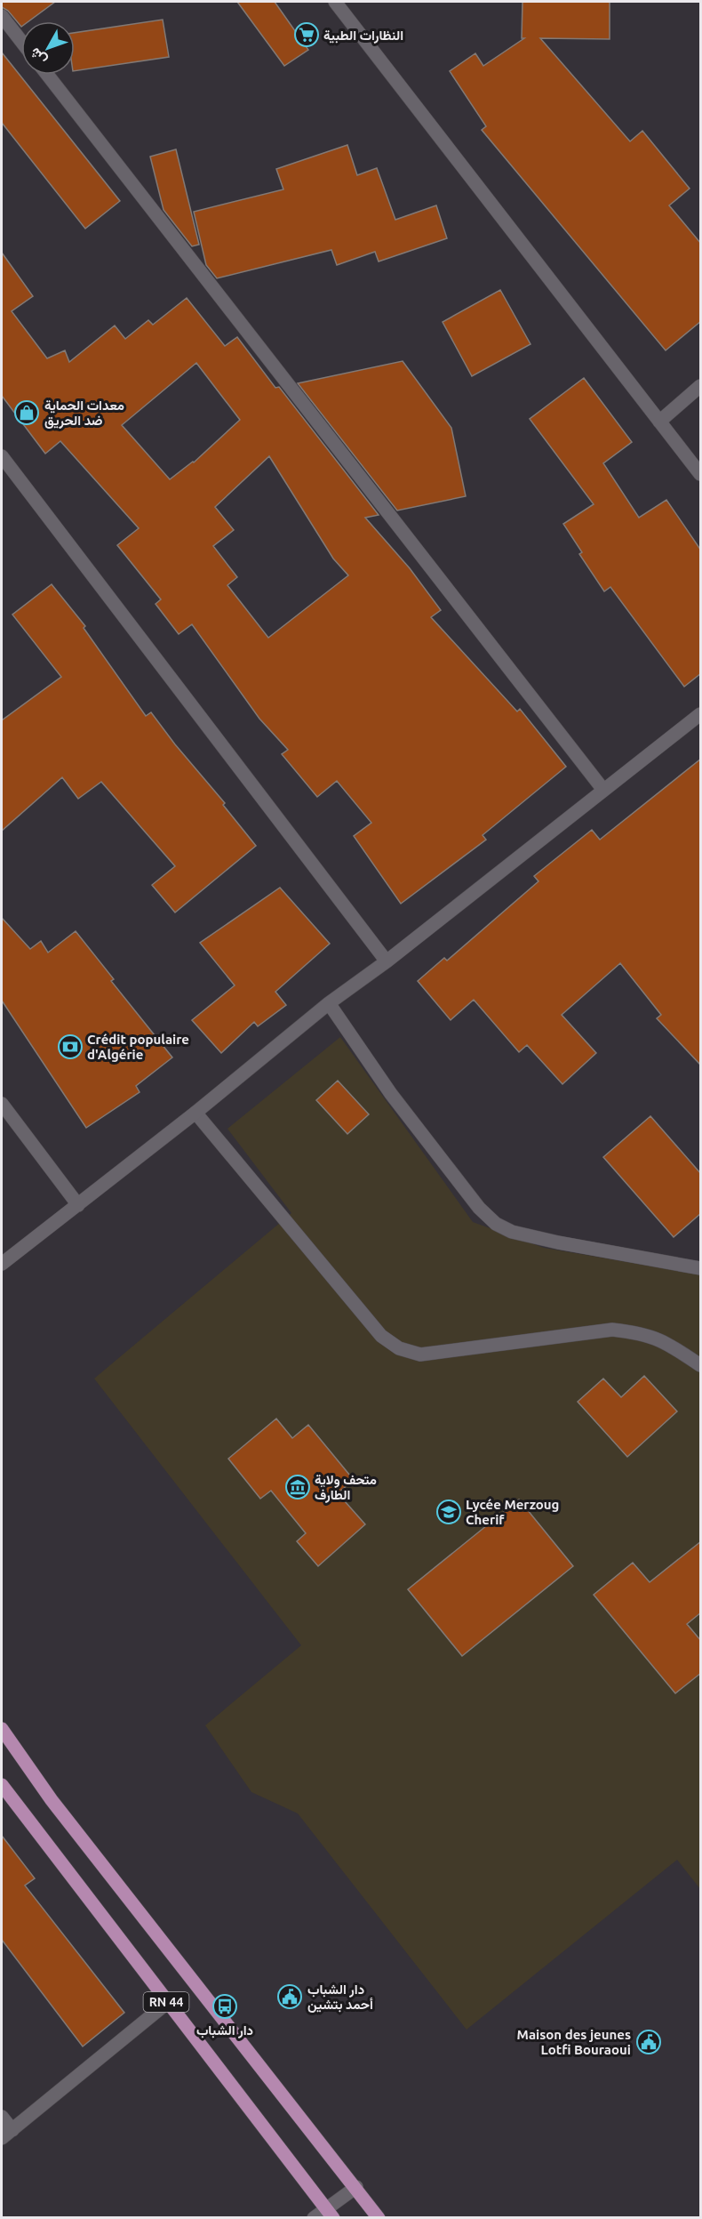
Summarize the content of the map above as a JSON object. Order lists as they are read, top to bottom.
{
  "streets": {
    "main road": ["RN 44"]
  },
  "places": {
    "supermarket": ["النظارات الطبية"],
    "shop": ["معدات الحماية ضد الحريق"],
    "bank": ["Crédit populaire d'Algérie"],
    "museum": ["متحف ولاية الطارف"],
    "school or university": ["Lycée Merzoug Cherif"],
    "public building": ["دار الشباب أحمد بتشين", "Maison des jeunes Lotfi Bouraoui"],
    "bus stop": ["دار الشباب"]
  },
  "north": "bottom left"
}
